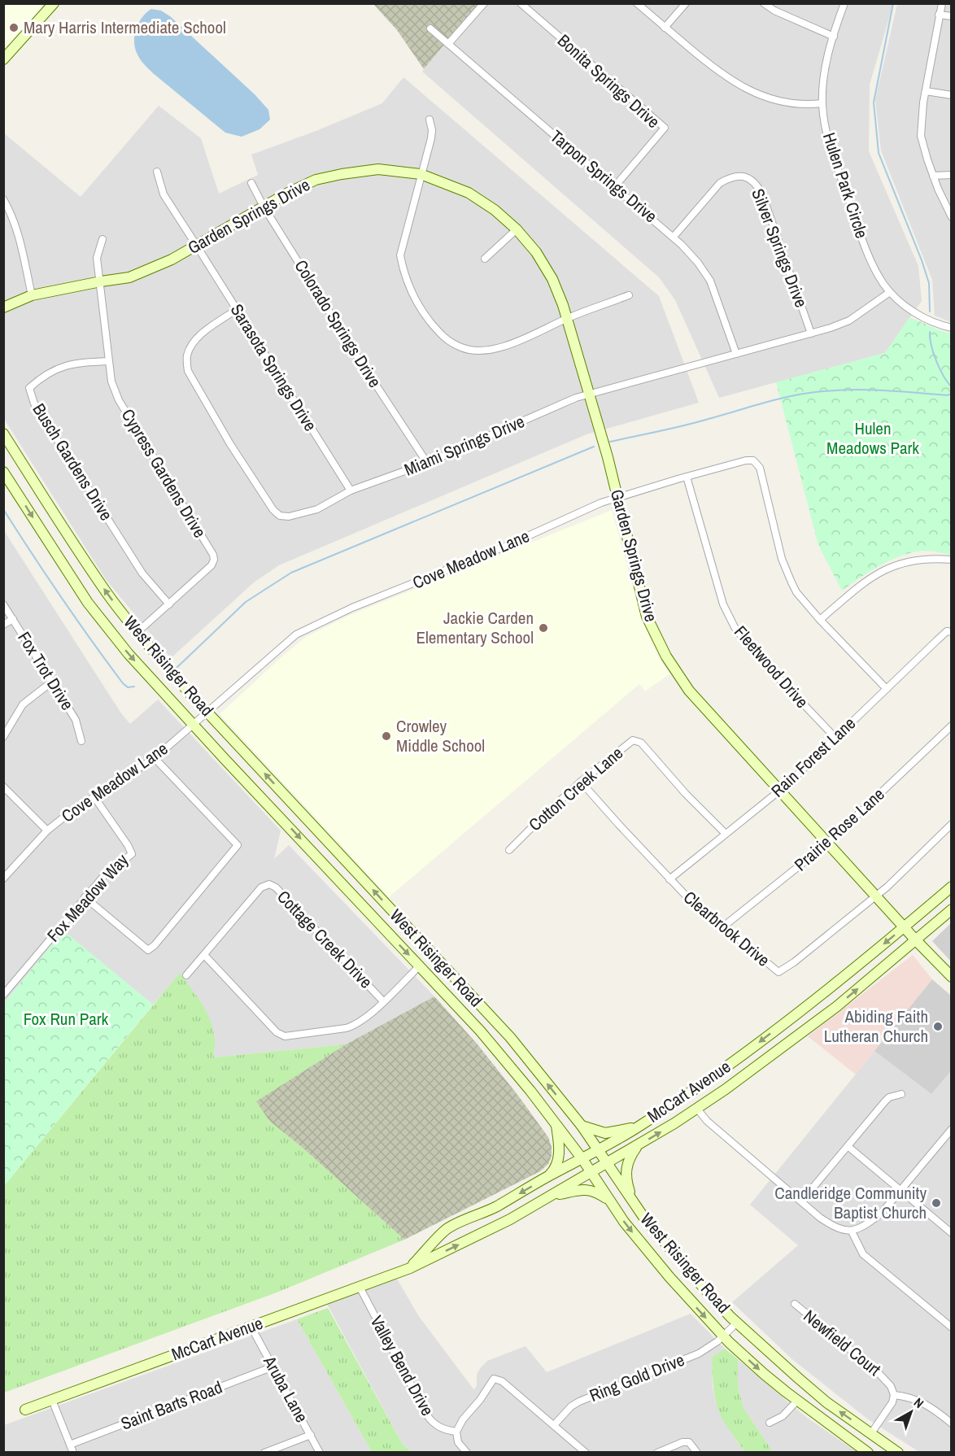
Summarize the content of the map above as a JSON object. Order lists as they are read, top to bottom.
{
  "streets": {
    "main road": ["Garden Springs Drive", "West Risinger Road", "McCart Avenue"],
    "street": [
      "Bonita Springs Drive",
      "Tarpon Springs Drive",
      "Hulen Park Circle",
      "Silver Springs Drive",
      "Colorado Springs Drive",
      "Sarasota Springs Drive",
      "Miami Springs Drive",
      "Busch Gardens Drive",
      "Cypress Gardens Drive",
      "Cove Meadow Lane",
      "Fleetwood Drive",
      "Fox Trot Drive",
      "Rain Forest Lane",
      "Cotton Creek Lane",
      "Prairie Rose Lane",
      "Fox Meadow Way",
      "Clearbrook Drive",
      "Cottage Creek Drive",
      "Newfield Court",
      "Valley Bend Drive",
      "Ring Gold Drive",
      "Aruba Lane",
      "Saint Barts Road"
    ]
  },
  "crossings": [
    ["Bonita Springs Drive", "Tarpon Springs Drive"],
    ["Tarpon Springs Drive", "Silver Springs Drive"],
    ["Tarpon Springs Drive", "Miami Springs Drive"],
    ["Hulen Park Circle", "Miami Springs Drive"],
    ["Garden Springs Drive", "Colorado Springs Drive"],
    ["Garden Springs Drive", "Sarasota Springs Drive"],
    ["Garden Springs Drive", "Miami Springs Drive"],
    ["Garden Springs Drive", "Cypress Gardens Drive"],
    ["Garden Springs Drive", "Cove Meadow Lane"],
    ["Garden Springs Drive", "Rain Forest Lane"],
    ["Garden Springs Drive", "Prairie Rose Lane"],
    ["Garden Springs Drive", "Clearbrook Drive"],
    ["Garden Springs Drive", "McCart Avenue"],
    ["Silver Springs Drive", "Miami Springs Drive"],
    ["Colorado Springs Drive", "Miami Springs Drive"],
    ["Sarasota Springs Drive", "Miami Springs Drive"],
    ["Busch Gardens Drive", "Cypress Gardens Drive"],
    ["Cypress Gardens Drive", "West Risinger Road"],
    ["Cove Meadow Lane", "West Risinger Road"],
    ["Cove Meadow Lane", "Fleetwood Drive"],
    ["Cove Meadow Lane", "Rain Forest Lane"],
    ["Cove Meadow Lane", "Fox Meadow Way"],
    ["West Risinger Road", "McCart Avenue"],
    ["West Risinger Road", "Ring Gold Drive"],
    ["Fleetwood Drive", "Rain Forest Lane"],
    ["Rain Forest Lane", "Cotton Creek Lane"],
    ["Rain Forest Lane", "Clearbrook Drive"],
    ["Cotton Creek Lane", "Clearbrook Drive"],
    ["Prairie Rose Lane", "Clearbrook Drive"],
    ["McCart Avenue", "Valley Bend Drive"],
    ["McCart Avenue", "Aruba Lane"],
    ["Aruba Lane", "Saint Barts Road"]
  ],
  "parks": ["Hulen Meadows Park", "Fox Run Park"],
  "places": [
    "Mary Harris Intermediate School",
    "Jackie Carden Elementary School",
    "Crowley Middle School",
    "Abiding Faith Lutheran Church",
    "Candleridge Community Baptist Church"
  ],
  "north": "top right"
}
